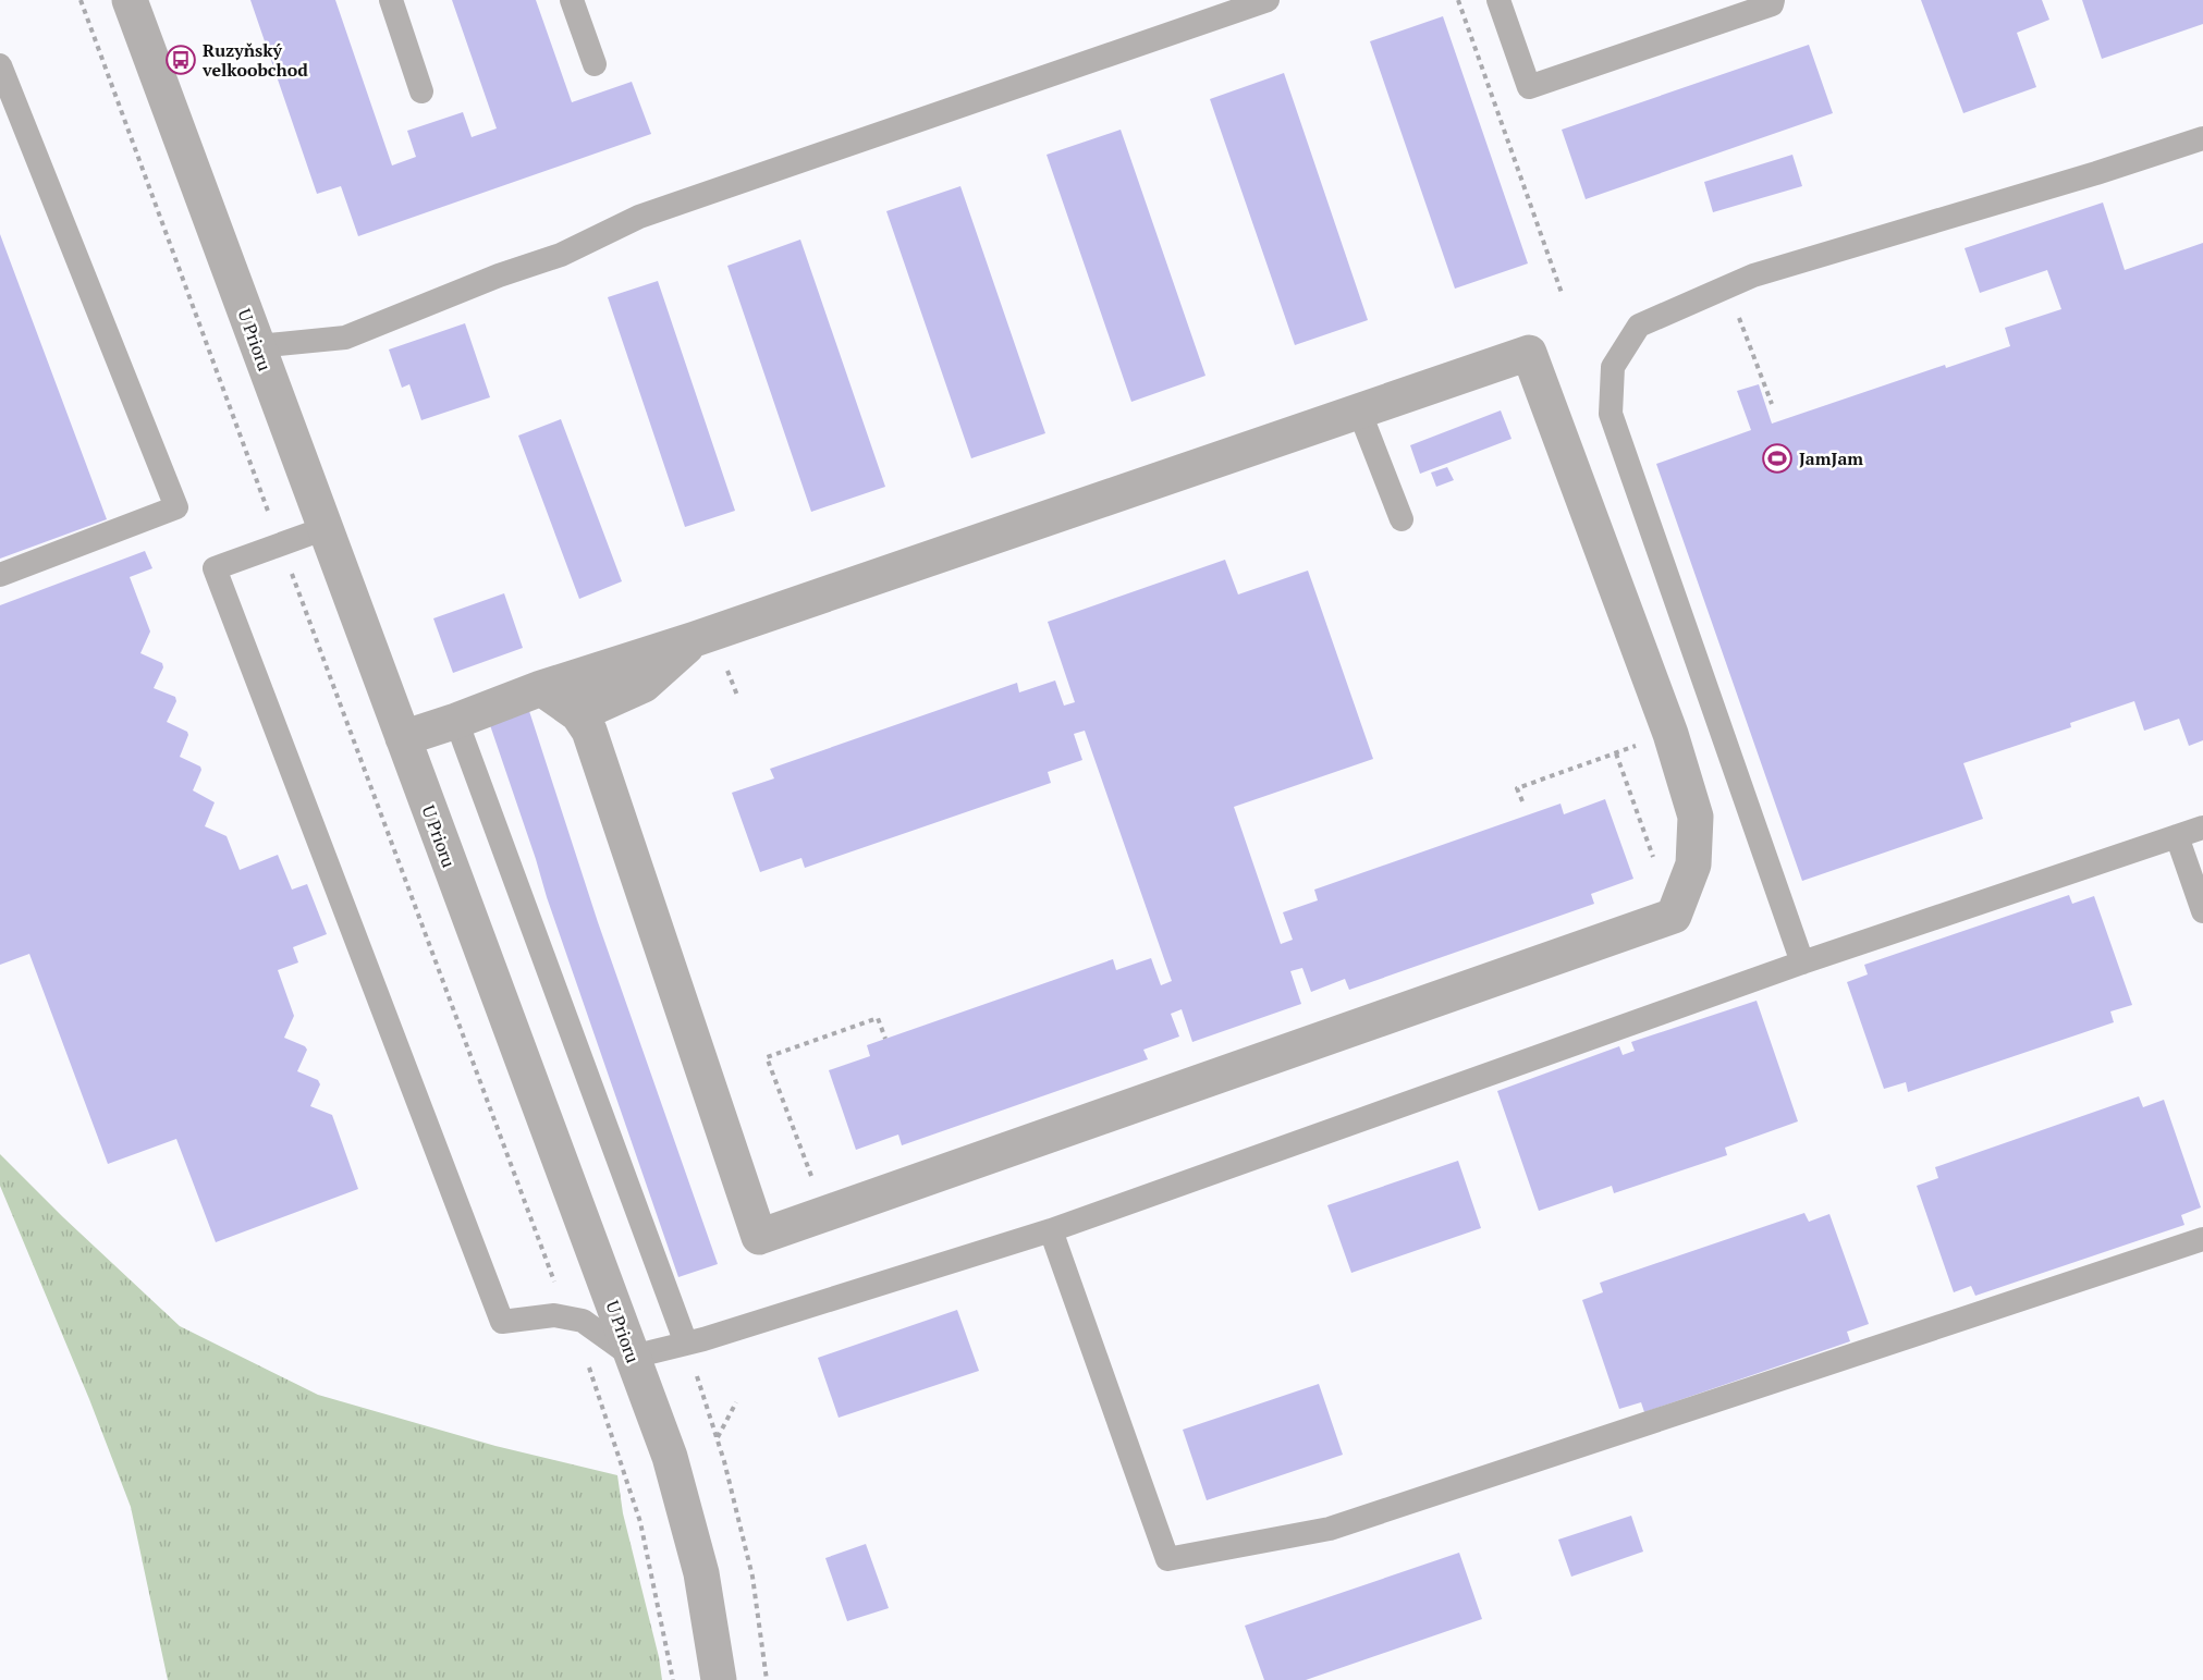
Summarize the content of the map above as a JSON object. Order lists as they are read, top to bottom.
{
  "streets": {
    "street": ["U Prioru"]
  },
  "places": {
    "bus stop": ["Ruzyňský velkoobchod"],
    "sports": ["JamJam"]
  }
}
